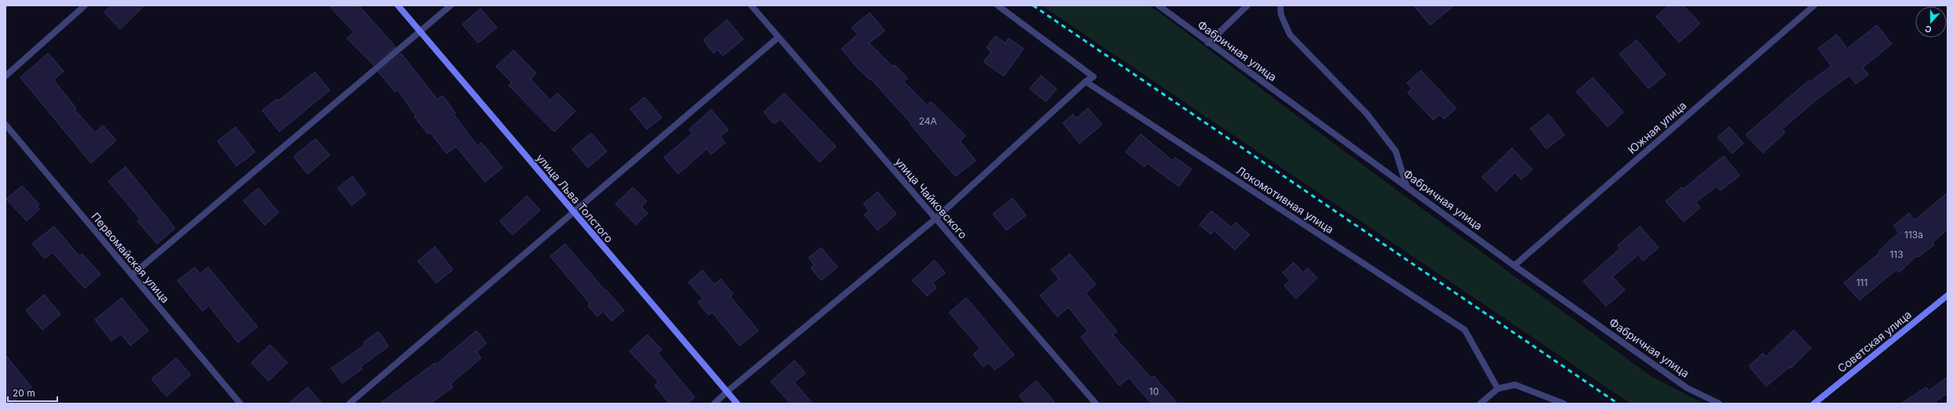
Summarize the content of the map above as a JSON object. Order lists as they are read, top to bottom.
{
  "streets": {
    "street": [
      "Фабричная улица",
      "Южная улица",
      "улица Льва Толстого",
      "улица Чайковского",
      "Локомотивная улица",
      "Первомайская улица",
      "Советская улица"
    ]
  },
  "crossings": [
    ["Фабричная улица", "Южная улица"]
  ],
  "house_numbers": [
    "24А",
    "113а",
    "113",
    "111",
    "10"
  ],
  "scale_bar": "20 m",
  "north": "bottom"
}
